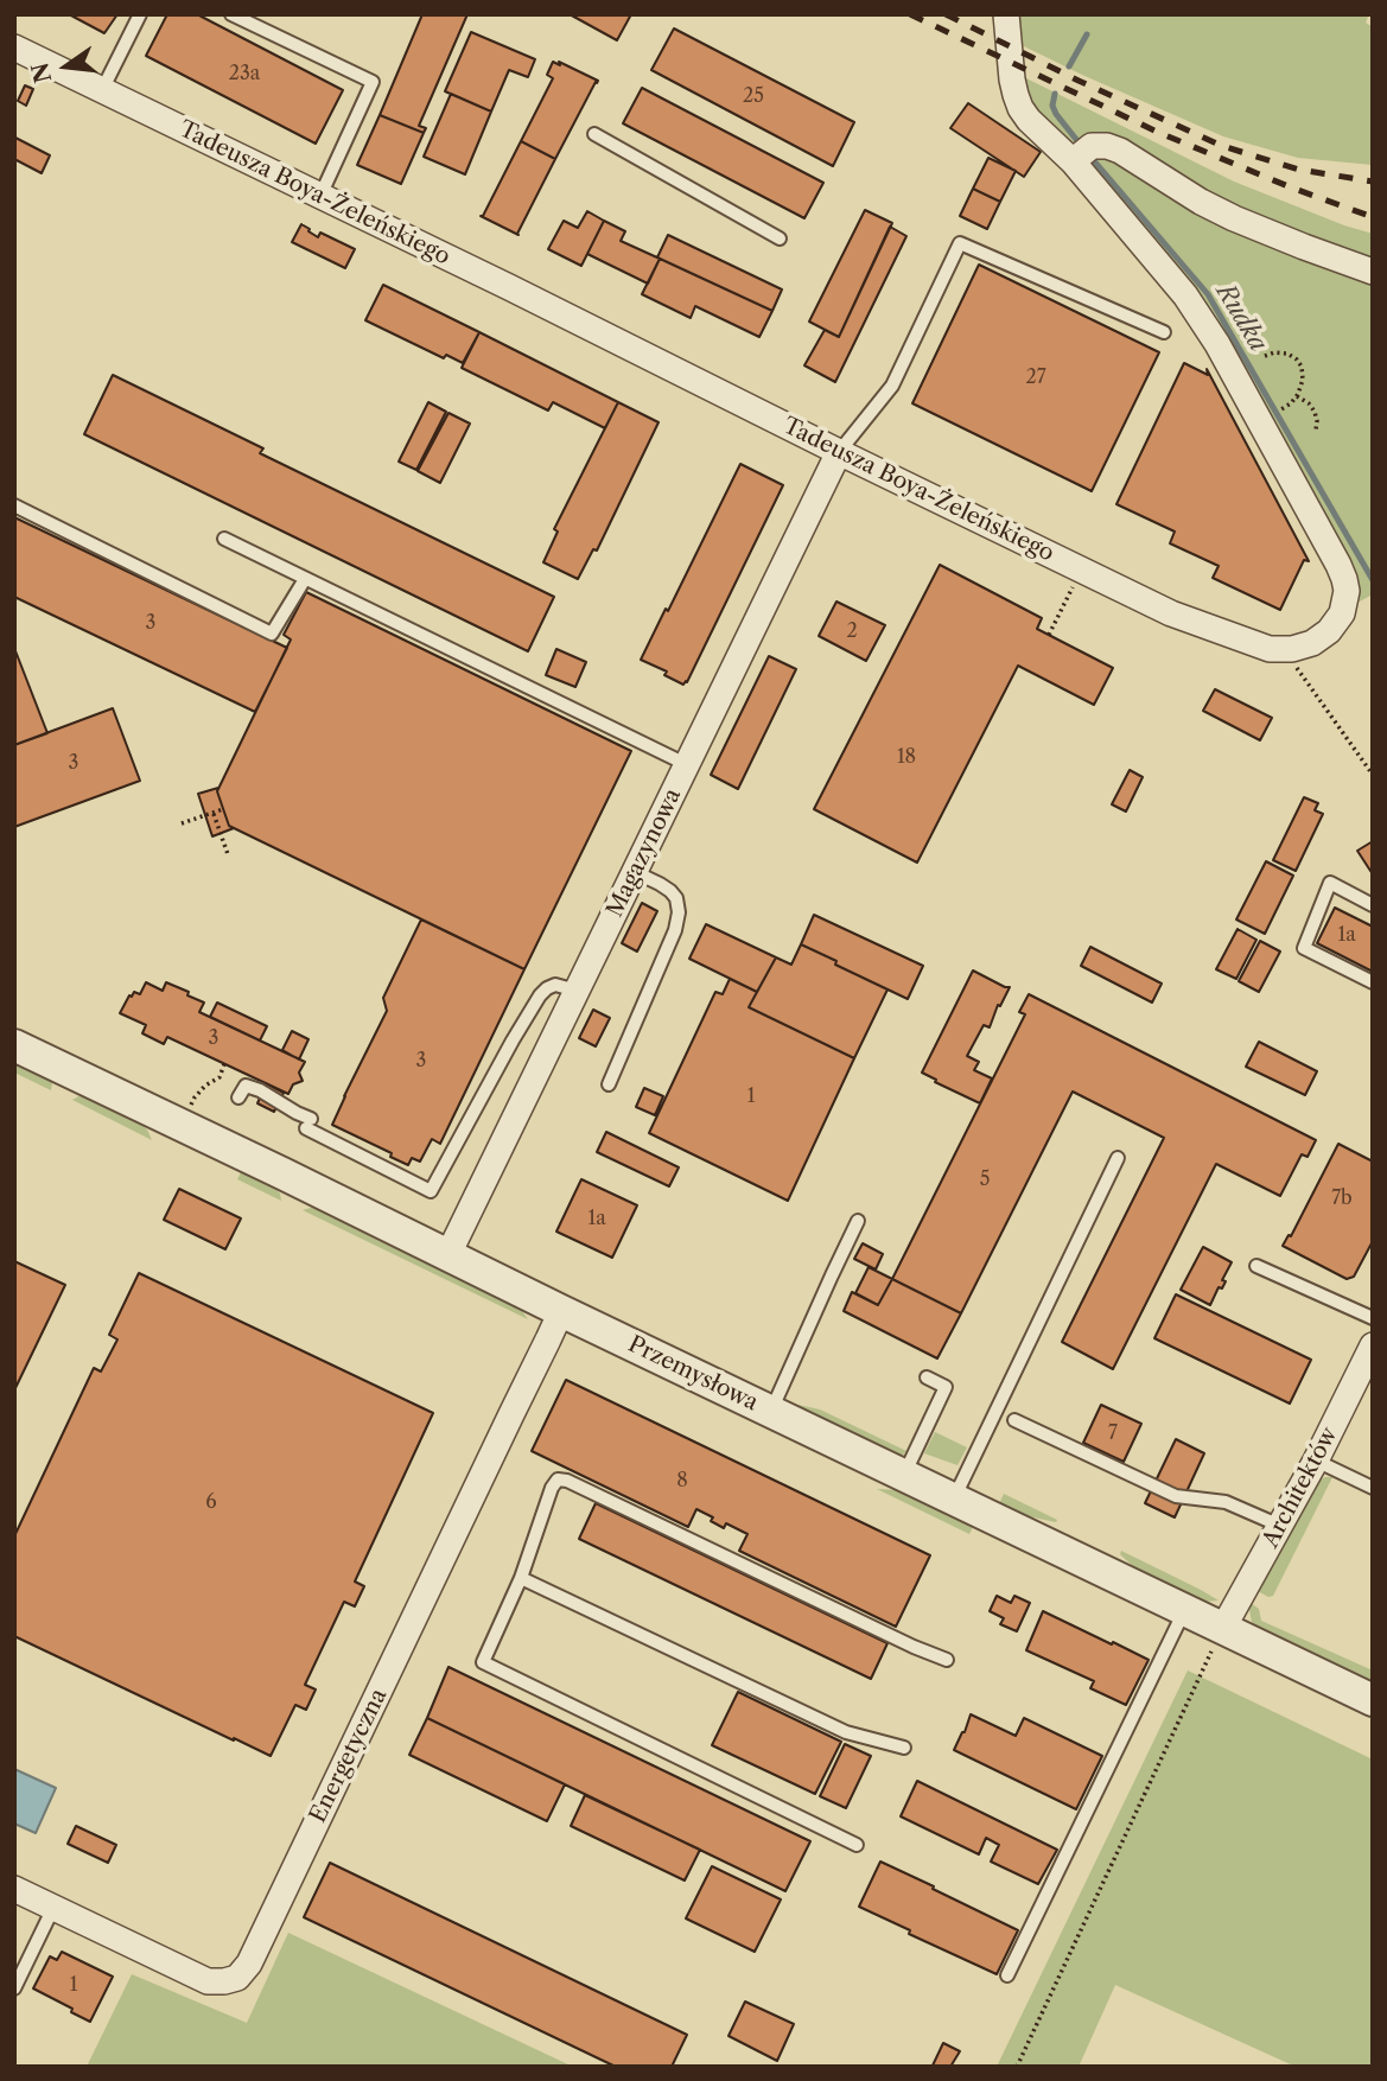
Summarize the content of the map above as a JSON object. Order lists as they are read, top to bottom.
{
  "streets": {
    "street": [
      "Tadeusza Boya-Żeleńskiego",
      "Magazynowa",
      "Przemysłowa",
      "Architektów",
      "Energetyczna"
    ]
  },
  "crossings": [
    ["Tadeusza Boya-Żeleńskiego", "Magazynowa"],
    ["Magazynowa", "Przemysłowa"],
    ["Przemysłowa", "Architektów"],
    ["Przemysłowa", "Energetyczna"]
  ],
  "water": ["Rudka"],
  "house_numbers": [
    "23a",
    "25",
    "27",
    "3",
    "2",
    "18",
    "3",
    "1a",
    "3",
    "3",
    "1",
    "5",
    "7b",
    "1a",
    "7",
    "8",
    "6",
    "1"
  ],
  "north": "left"
}
